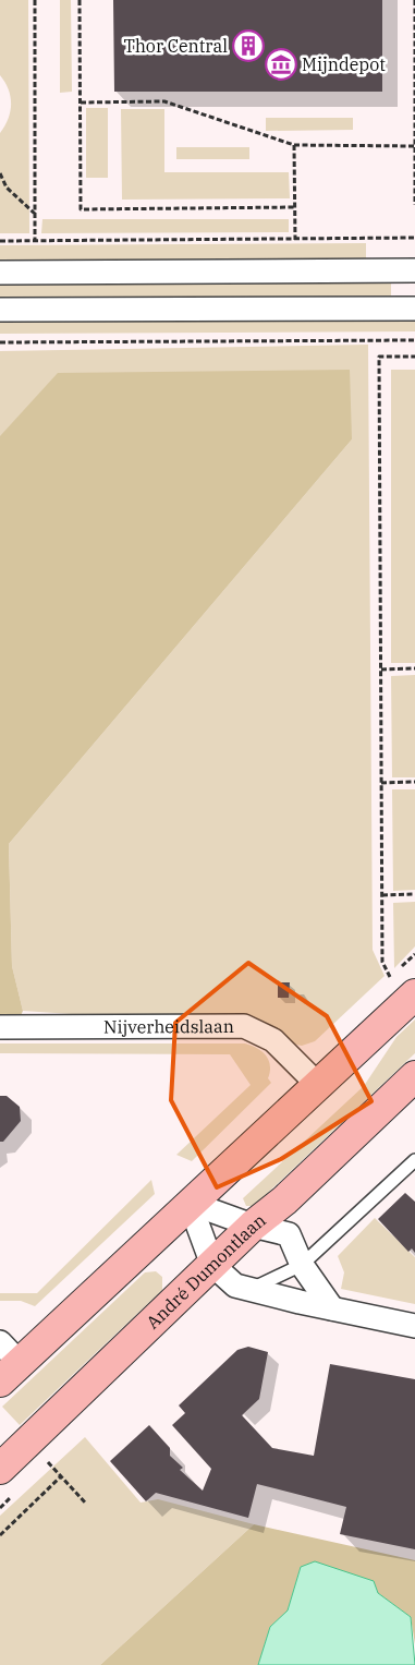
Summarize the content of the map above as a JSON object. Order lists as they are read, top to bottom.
{
  "streets": {
    "main road": ["André Dumontlaan"],
    "street": ["Nijverheidslaan"]
  },
  "places": {
    "building": ["Thor Central"],
    "museum": ["Mijndepot"]
  }
}
